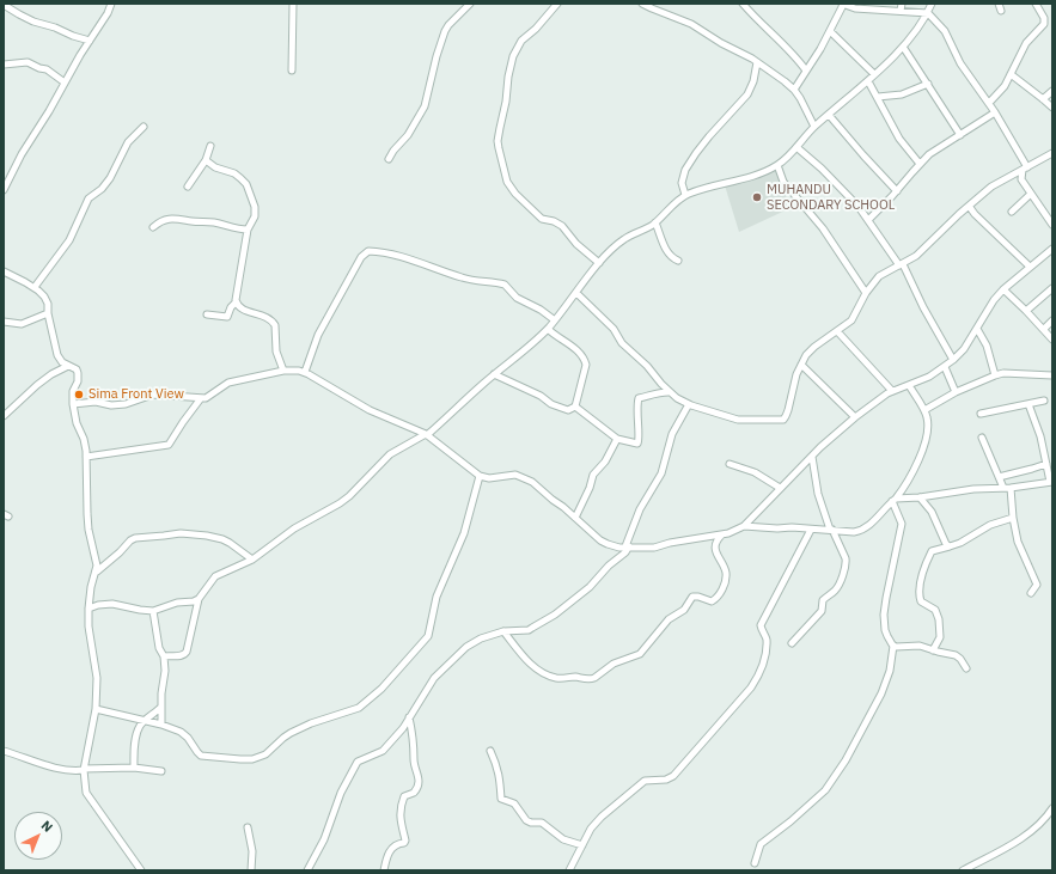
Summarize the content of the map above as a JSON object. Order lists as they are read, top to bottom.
{
  "places": ["MUHANDU SECONDARY SCHOOL", "Sima Front View"],
  "north": "top right"
}
